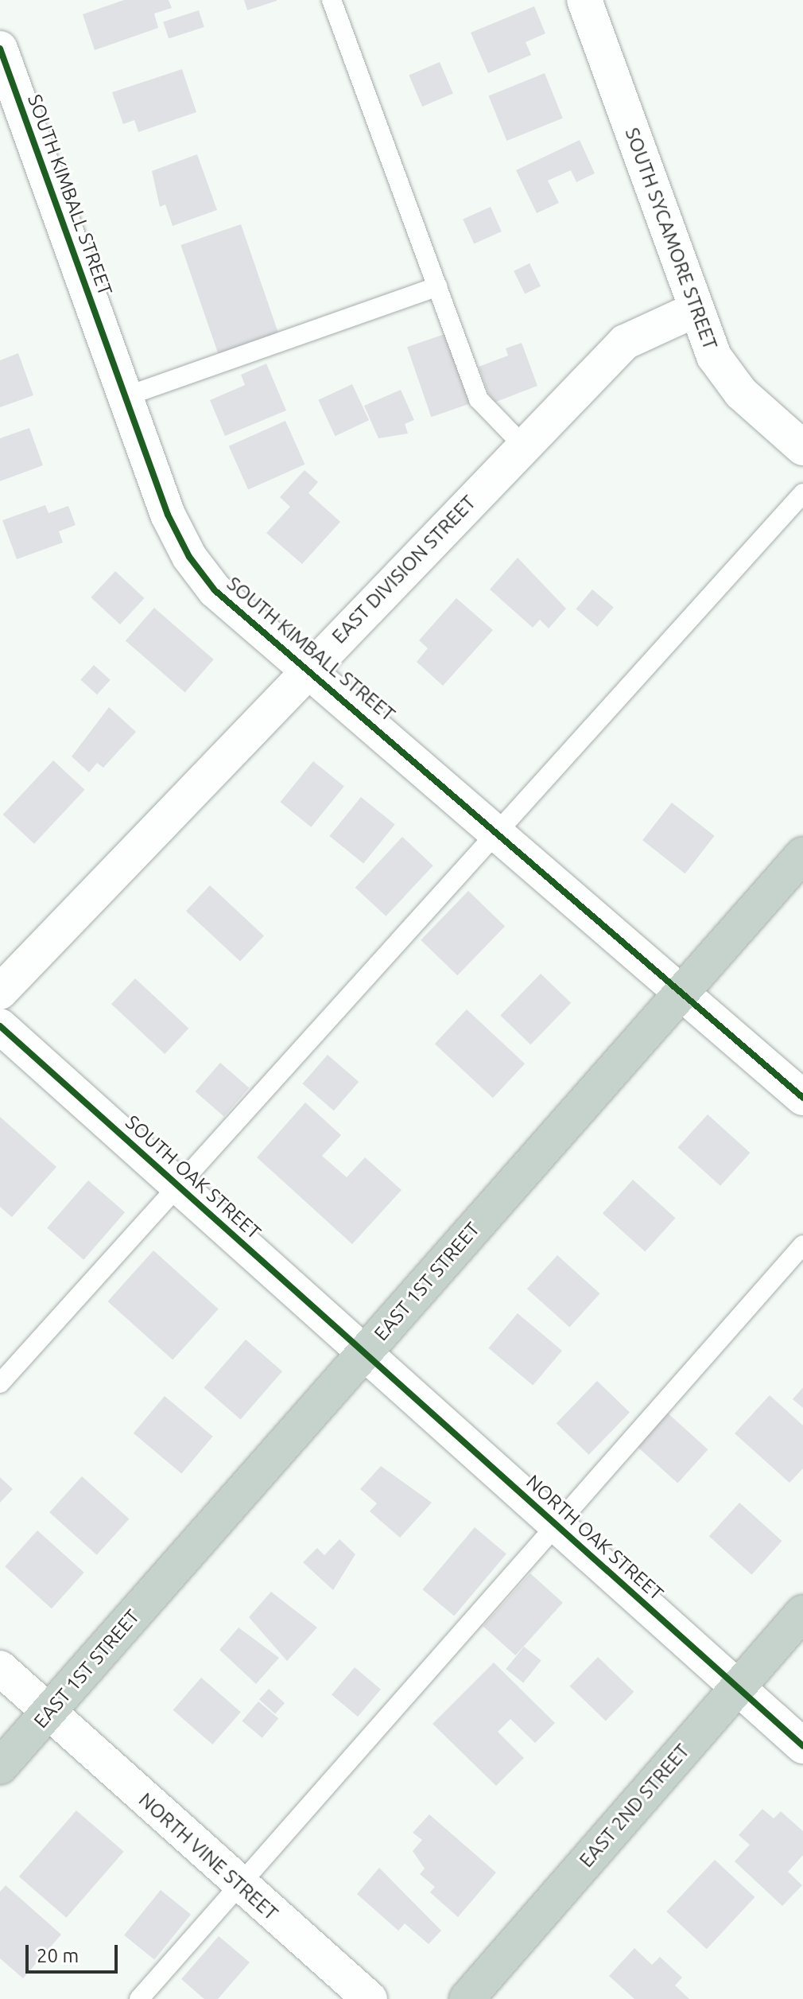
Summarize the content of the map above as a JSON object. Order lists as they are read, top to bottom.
{
  "streets": {
    "highway": ["EAST 1ST STREET", "EAST 2ND STREET"],
    "street": [
      "SOUTH KIMBALL STREET",
      "SOUTH SYCAMORE STREET",
      "EAST DIVISION STREET",
      "SOUTH OAK STREET",
      "NORTH OAK STREET",
      "NORTH VINE STREET"
    ]
  },
  "crossings": [
    ["SOUTH KIMBALL STREET", "EAST DIVISION STREET"],
    ["SOUTH KIMBALL STREET", "EAST 1ST STREET"],
    ["SOUTH SYCAMORE STREET", "EAST DIVISION STREET"],
    ["SOUTH OAK STREET", "EAST 1ST STREET"],
    ["SOUTH OAK STREET", "NORTH OAK STREET"],
    ["EAST 1ST STREET", "NORTH OAK STREET"],
    ["EAST 1ST STREET", "NORTH VINE STREET"],
    ["NORTH OAK STREET", "EAST 2ND STREET"]
  ],
  "scale_bar": "20 m"
}
